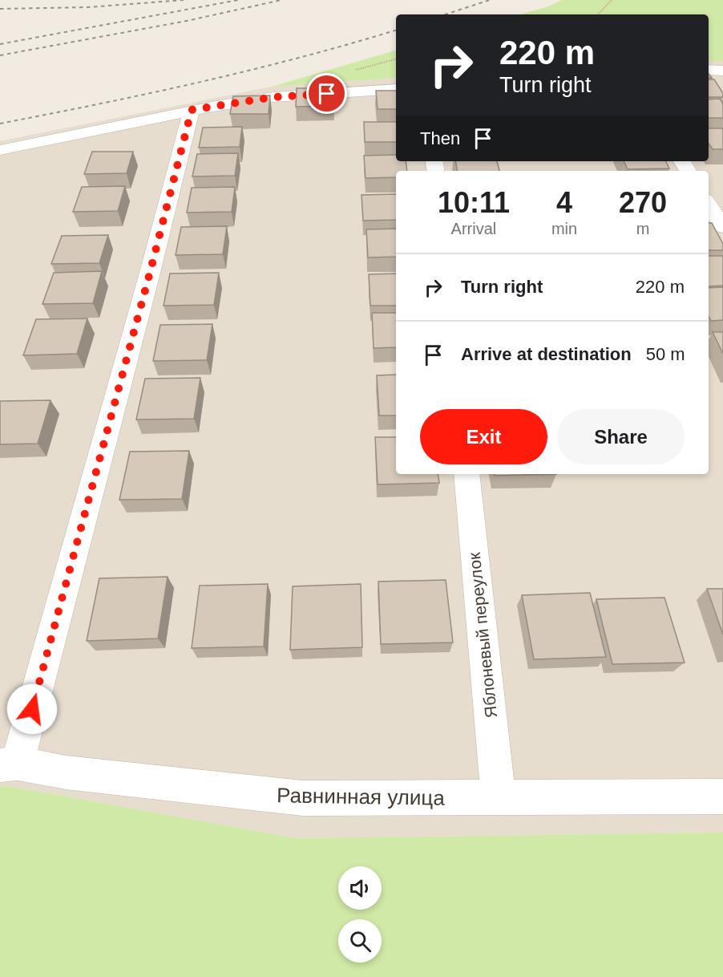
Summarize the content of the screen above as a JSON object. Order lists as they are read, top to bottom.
{
  "streets": {
    "street": ["Яблоневый переулок", "Равнинная улица"]
  },
  "crossings": [
    ["Яблоневый переулок", "Равнинная улица"]
  ],
  "page": {
    "turn": ["220 m", "Turn right"],
    "then": "Then",
    "eta": [
      "10:11",
      "Arrival",
      "4",
      "min",
      "270",
      "m"
    ],
    "list": [
      {
        "name": "Turn right",
        "value": "220 m"
      },
      {
        "name": "Arrive at destination",
        "value": "50 m"
      }
    ],
    "buttons": ["Exit", "Share"]
  }
}
